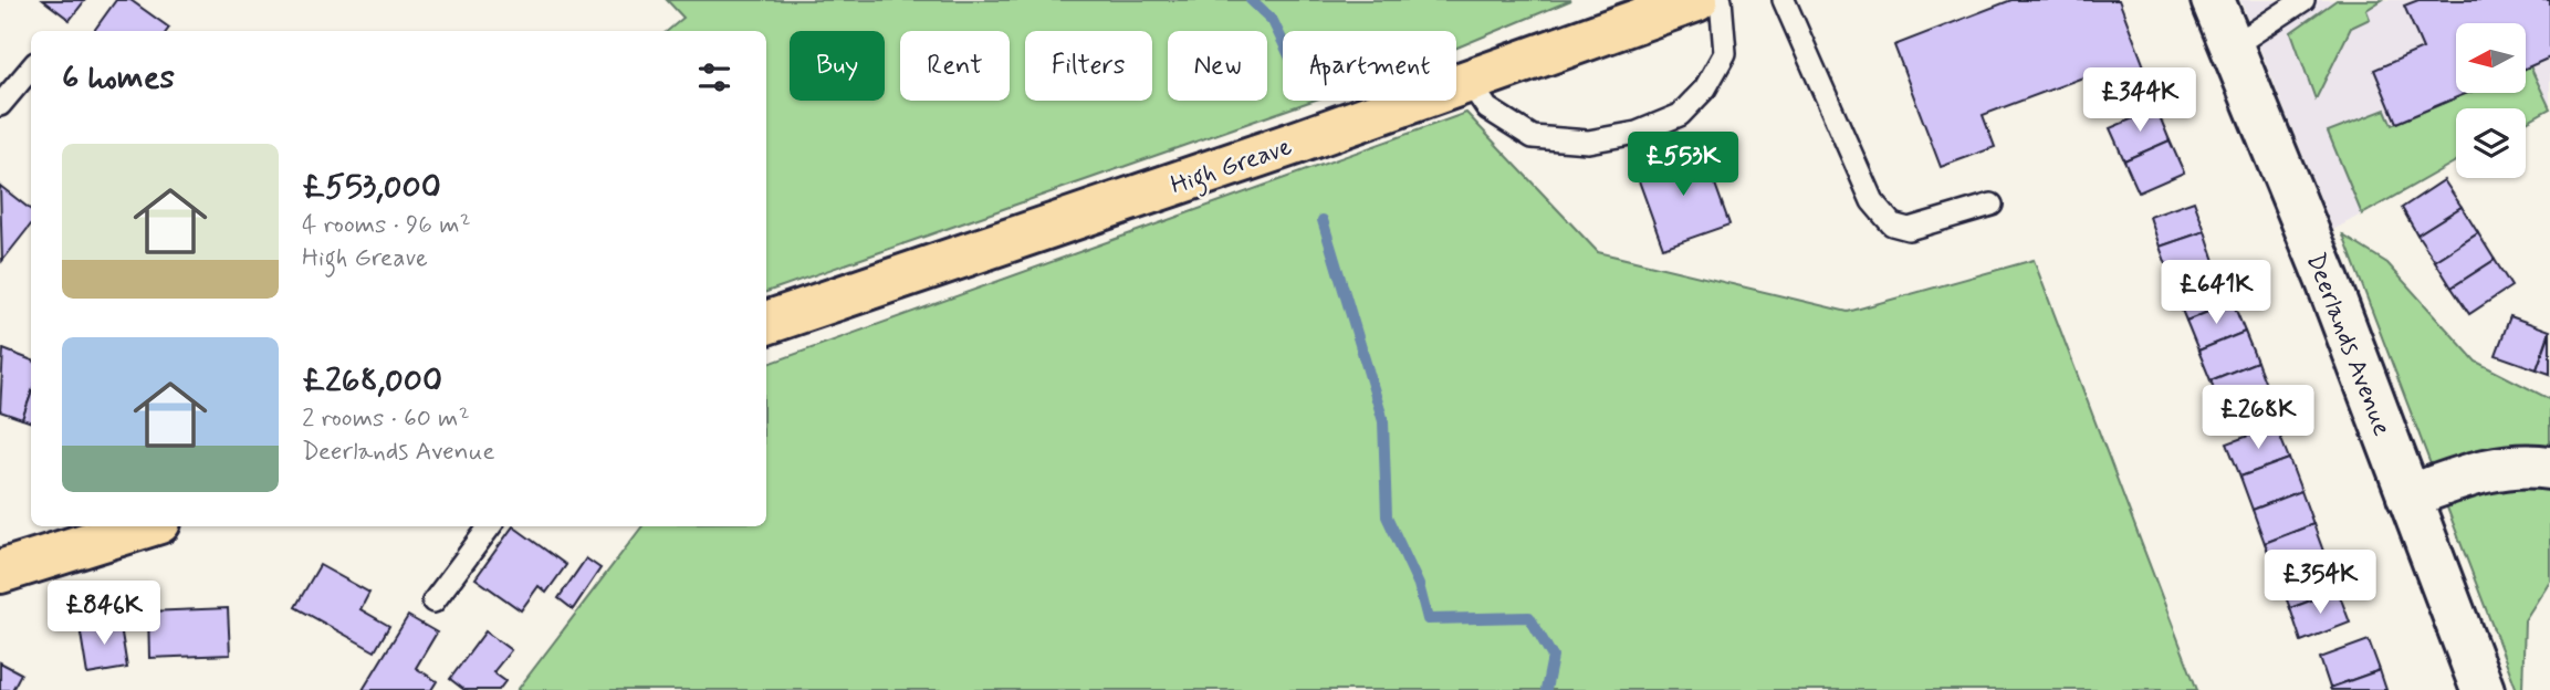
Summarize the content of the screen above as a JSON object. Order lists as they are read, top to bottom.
{
  "streets": {
    "main road": ["High Greave"],
    "street": ["Deerlands Avenue"]
  },
  "north": "left",
  "page": {
    "chip": [
      "Buy",
      "Rent",
      "Filters",
      "New",
      "Apartment"
    ],
    "heading": "6 homes",
    "price": [
      "£344K",
      "£553K",
      "£641K",
      "£268K",
      "£354K",
      "£846K"
    ],
    "list": [
      {
        "name": "£553,000",
        "note": "4 rooms · 96 m² · High Greave"
      },
      {
        "name": "£268,000",
        "note": "2 rooms · 60 m² · Deerlands Avenue"
      }
    ]
  }
}
